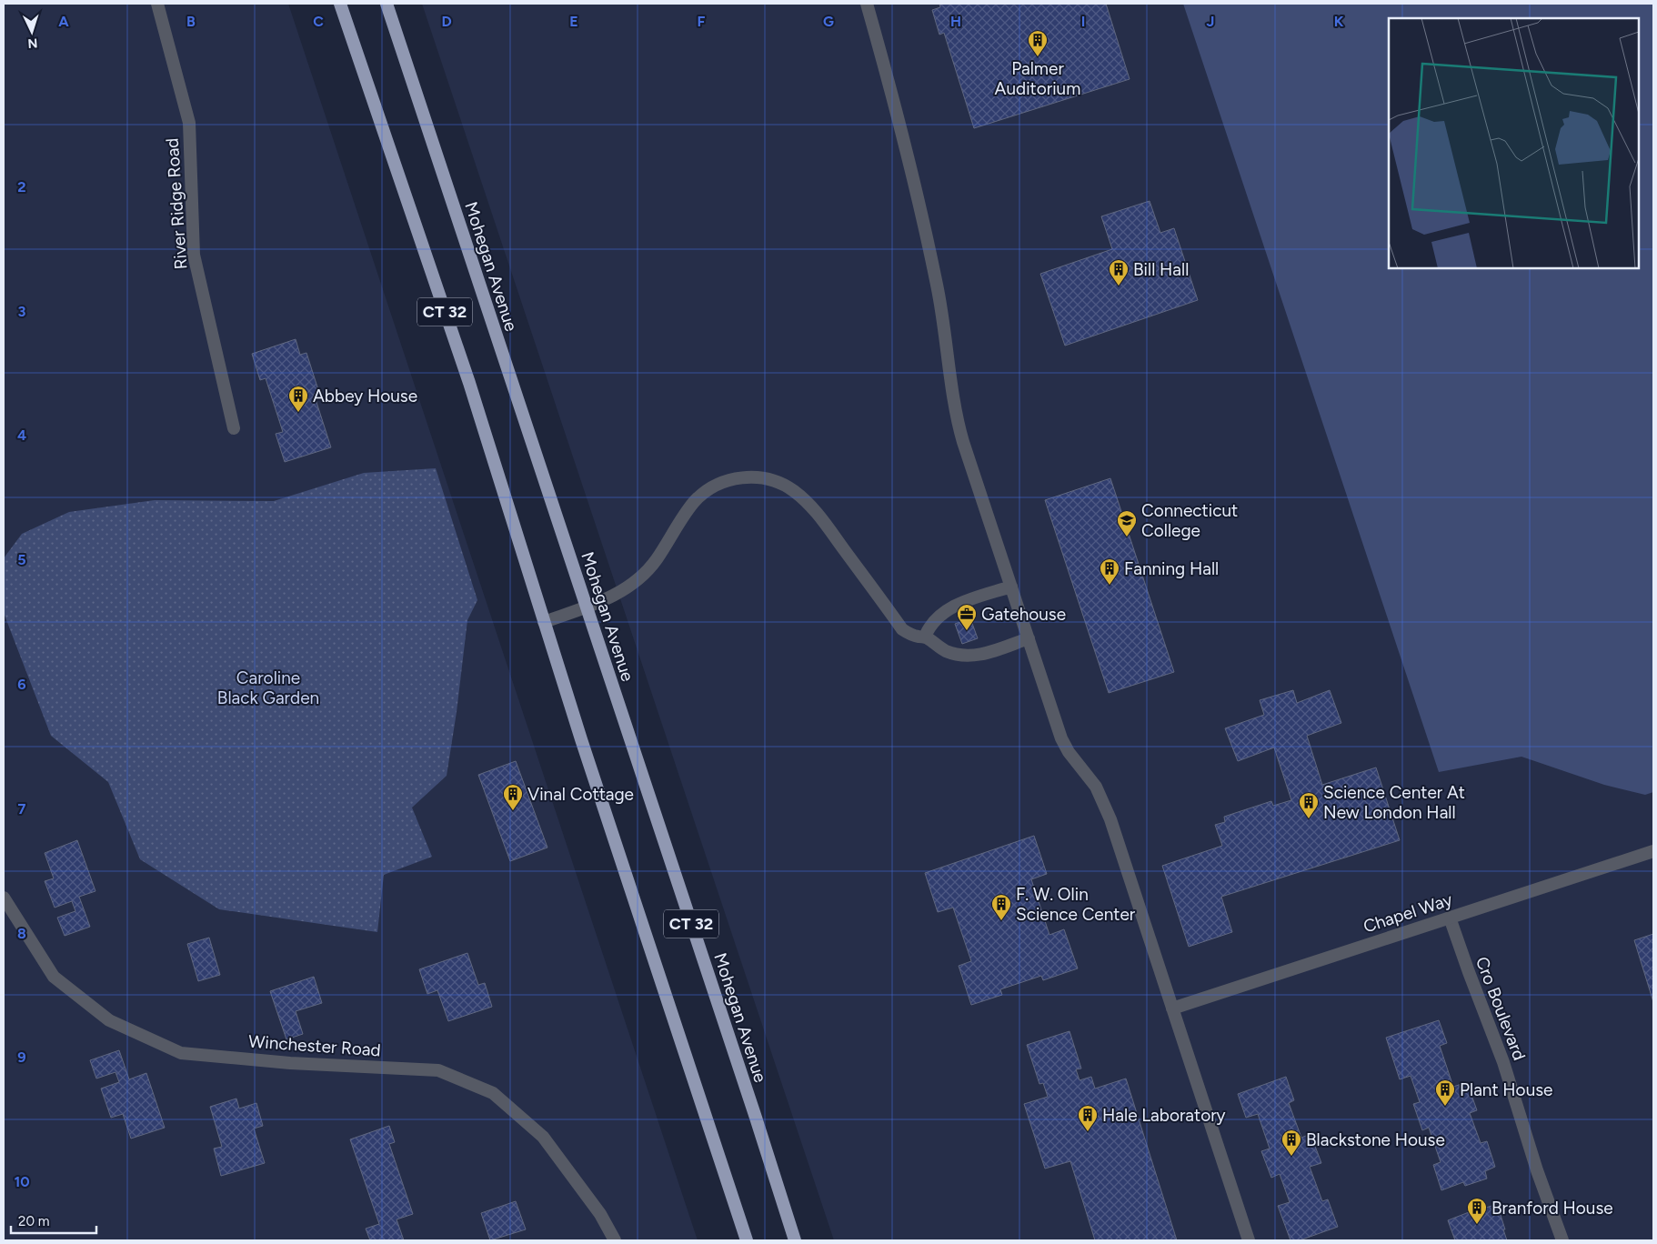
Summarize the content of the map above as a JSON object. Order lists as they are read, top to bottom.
{
  "streets": {
    "highway": ["Mohegan Avenue", "CT 32"],
    "street": [
      "River Ridge Road",
      "Chapel Way",
      "Cro Boulevard",
      "Winchester Road"
    ]
  },
  "crossings": [
    ["Chapel Way", "Cro Boulevard"]
  ],
  "parks": ["Caroline Black Garden"],
  "places": {
    "building": [
      "Palmer Auditorium",
      "Bill Hall",
      "Abbey House",
      "Fanning Hall",
      "Vinal Cottage",
      "Science Center At New London Hall",
      "F. W. Olin Science Center",
      "Plant House",
      "Hale Laboratory",
      "Blackstone House",
      "Branford House"
    ],
    "school or university": ["Connecticut College"],
    "office": ["Gatehouse"]
  },
  "scale_bar": "20 m",
  "north": "bottom",
  "grid": {
    "columns": [
      "A",
      "B",
      "C",
      "D",
      "E",
      "F",
      "G",
      "H",
      "I",
      "J",
      "K"
    ],
    "rows": [
      "2",
      "3",
      "4",
      "5",
      "6",
      "7",
      "8",
      "9",
      "10"
    ]
  }
}
